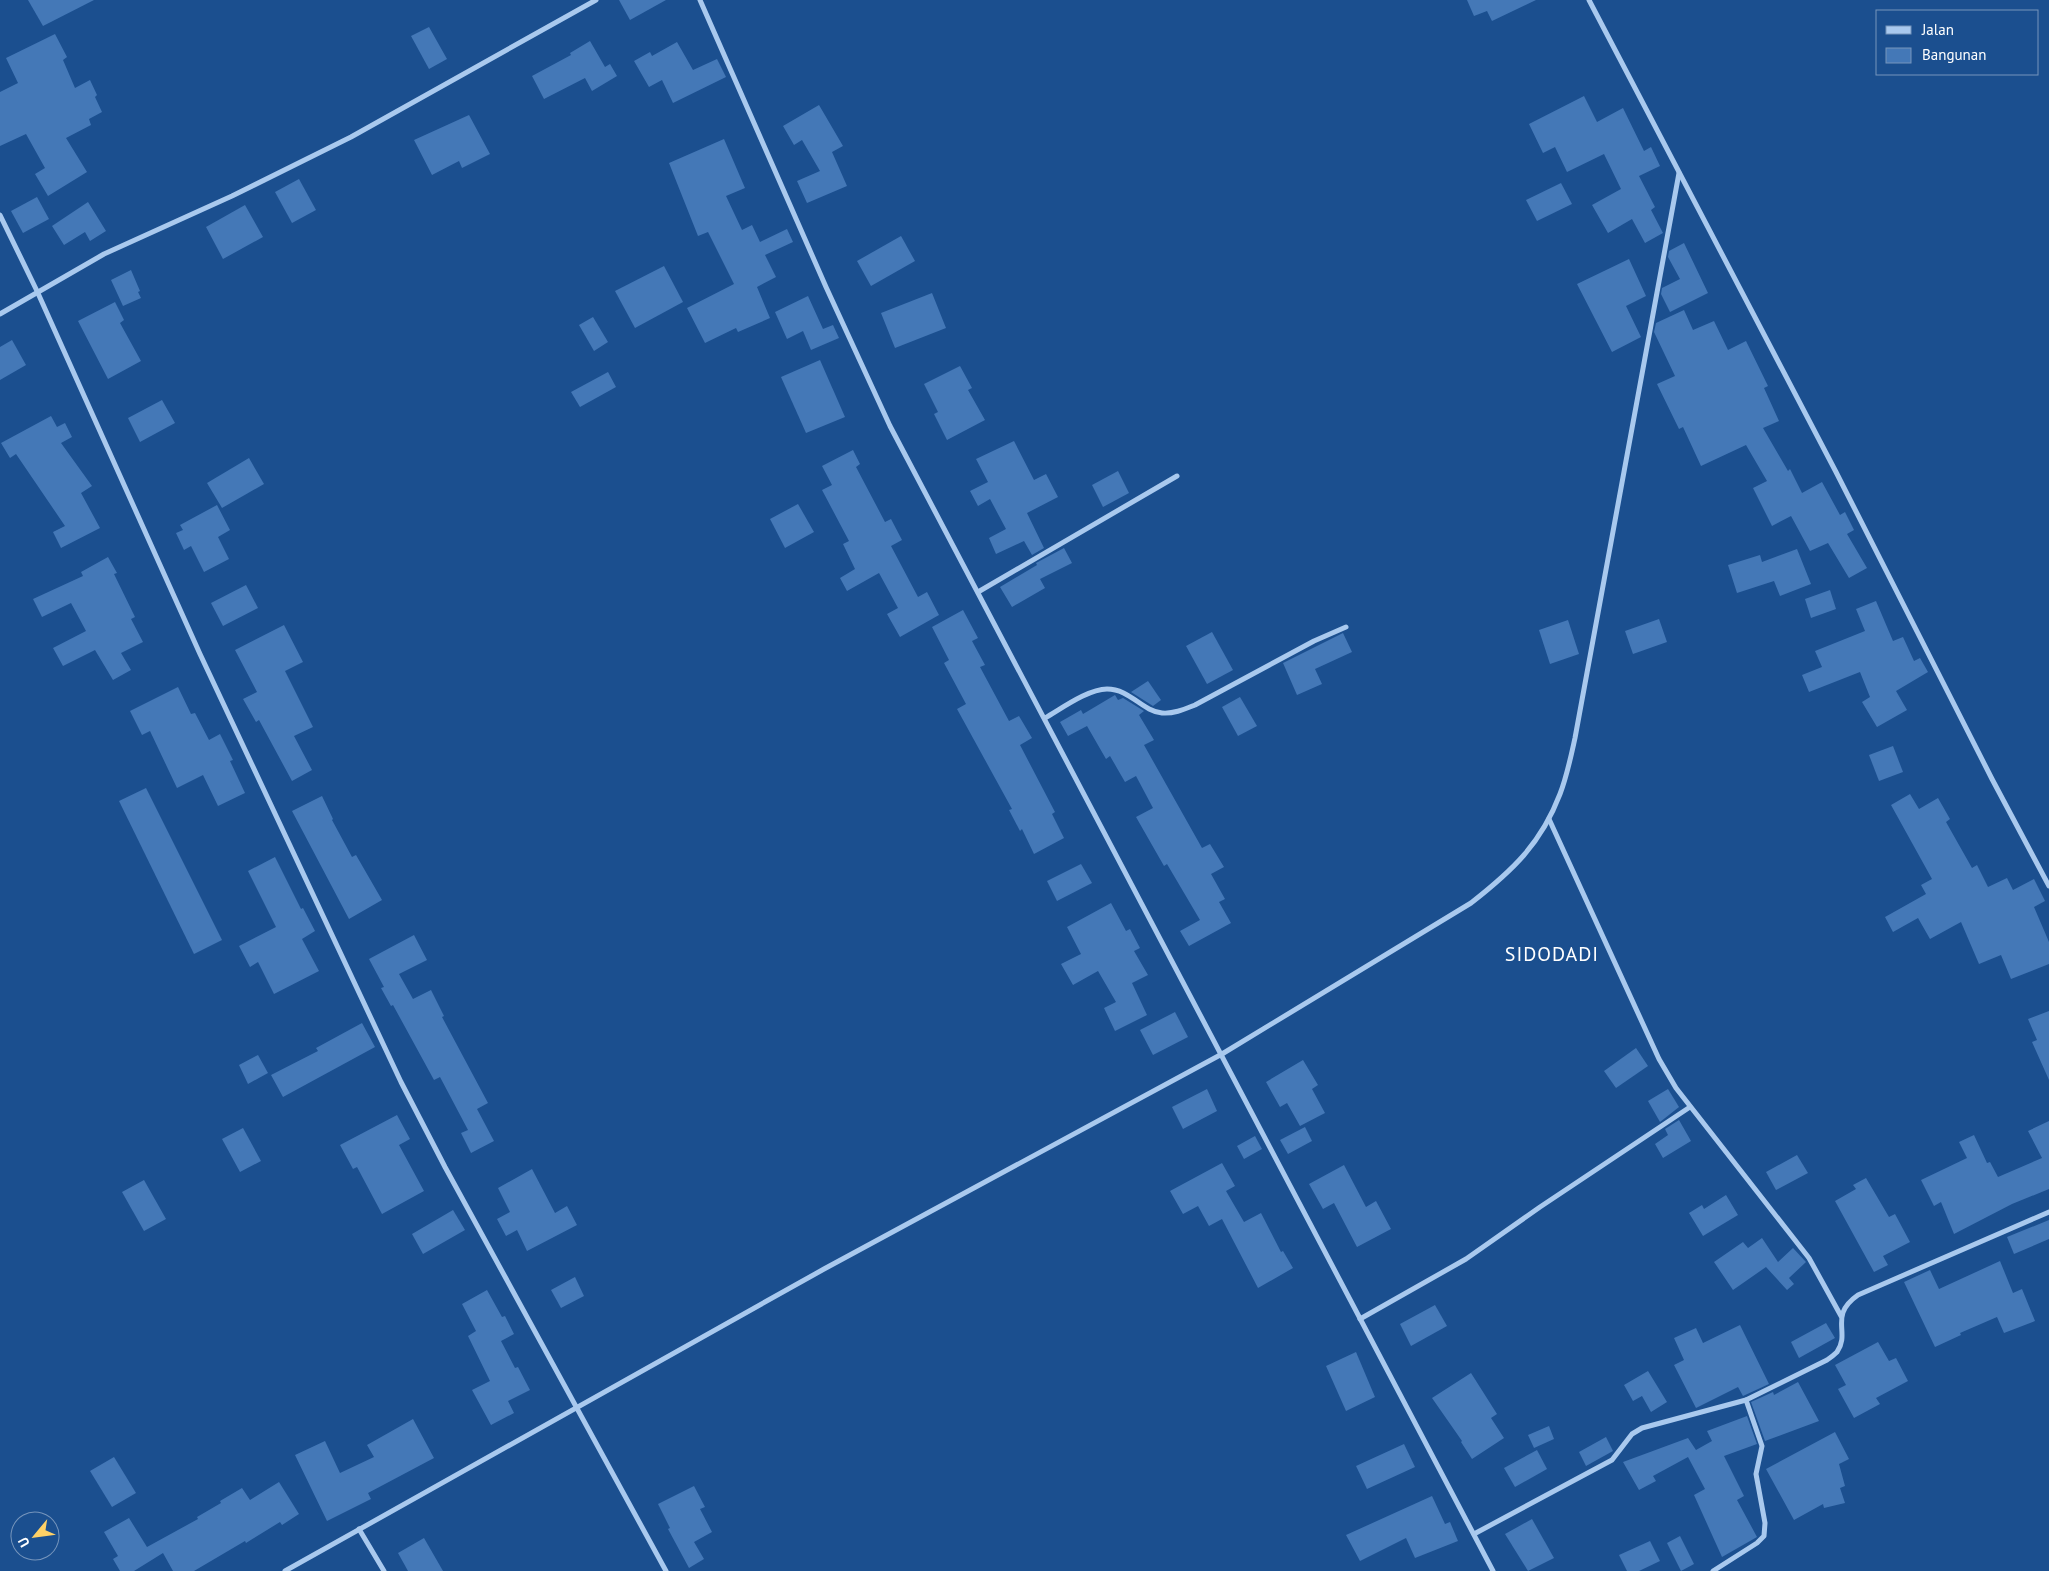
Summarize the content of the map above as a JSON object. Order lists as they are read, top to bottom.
{
  "districts": ["SIDODADI"],
  "legend": ["Jalan", "Bangunan"],
  "north": "bottom left"
}
